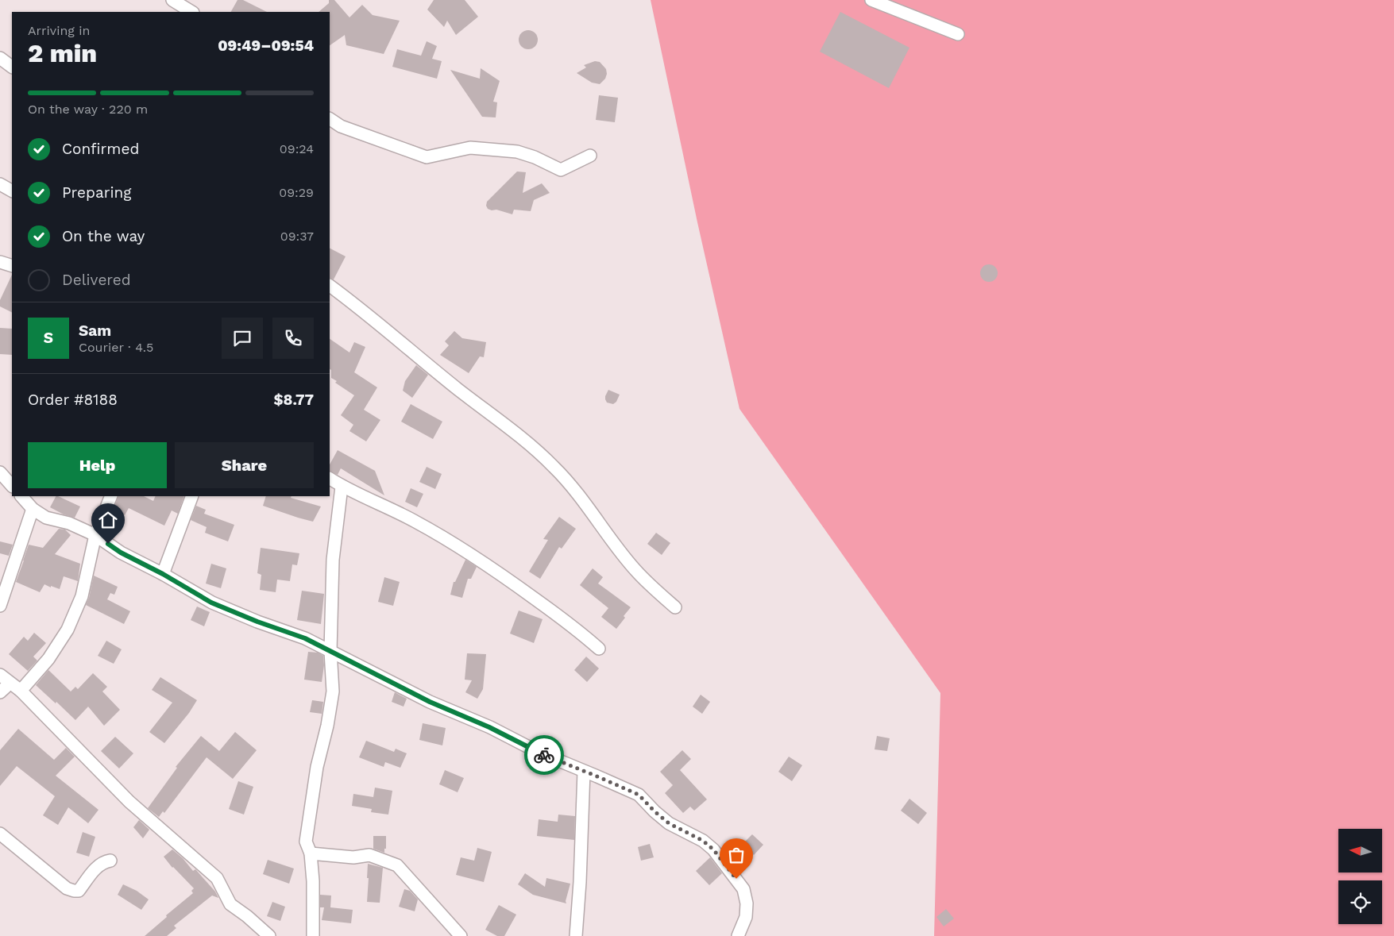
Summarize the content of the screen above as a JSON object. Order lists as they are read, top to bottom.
{
  "north": "left",
  "page": {
    "heading": ["2 min", "Arriving in", "09:49–09:54"],
    "panel": [
      "Sam",
      "Courier · 4.5",
      "Order #8188",
      "$8.77"
    ],
    "bar": "On the way · 220 m",
    "list": [
      ["Confirmed", "09:24"],
      ["Preparing", "09:29"],
      ["On the way", "09:37"],
      "Delivered"
    ],
    "round": "S",
    "buttons": ["Help", "Share"]
  }
}
